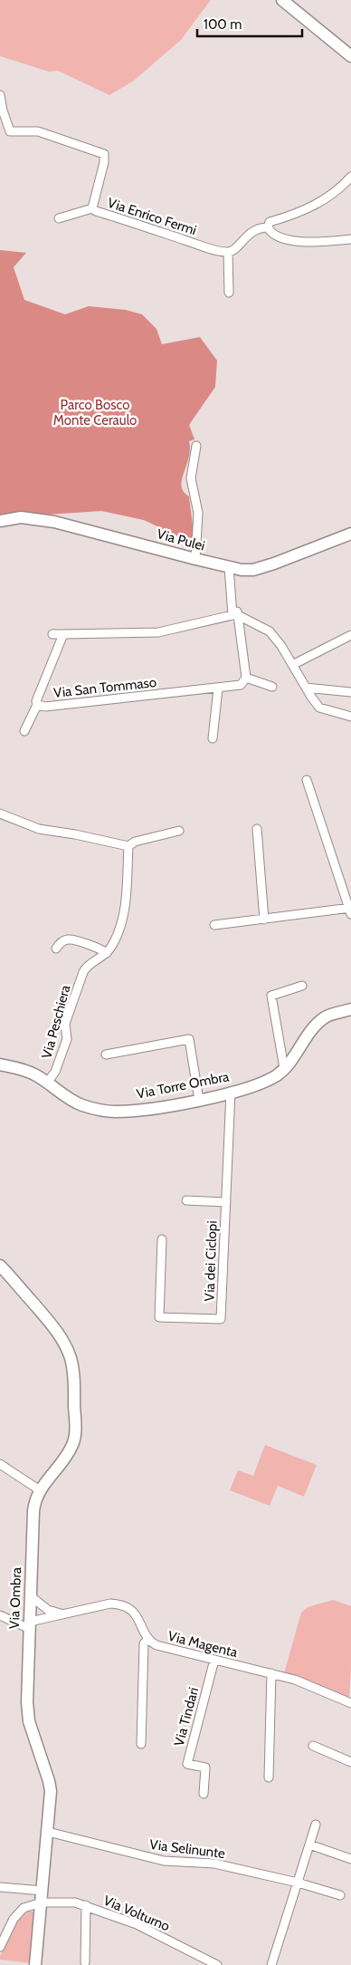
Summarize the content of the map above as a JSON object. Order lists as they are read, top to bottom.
{
  "streets": {
    "main road": ["Via Pulei", "Via Torre Ombra", "Via Ombra"],
    "street": [
      "Via Enrico Fermi",
      "Via San Tommaso",
      "Via Peschiera",
      "Via dei Ciclopi",
      "Via Magenta",
      "Via Tindari",
      "Via Selinunte",
      "Via Volturno"
    ]
  },
  "crossings": [
    ["Via Peschiera", "Via Torre Ombra"],
    ["Via Torre Ombra", "Via dei Ciclopi"],
    ["Via Ombra", "Via Magenta"],
    ["Via Ombra", "Via Selinunte"],
    ["Via Ombra", "Via Volturno"],
    ["Via Magenta", "Via Tindari"]
  ],
  "parks": ["Parco Bosco Monte Ceraulo"],
  "scale_bar": "100 m"
}
